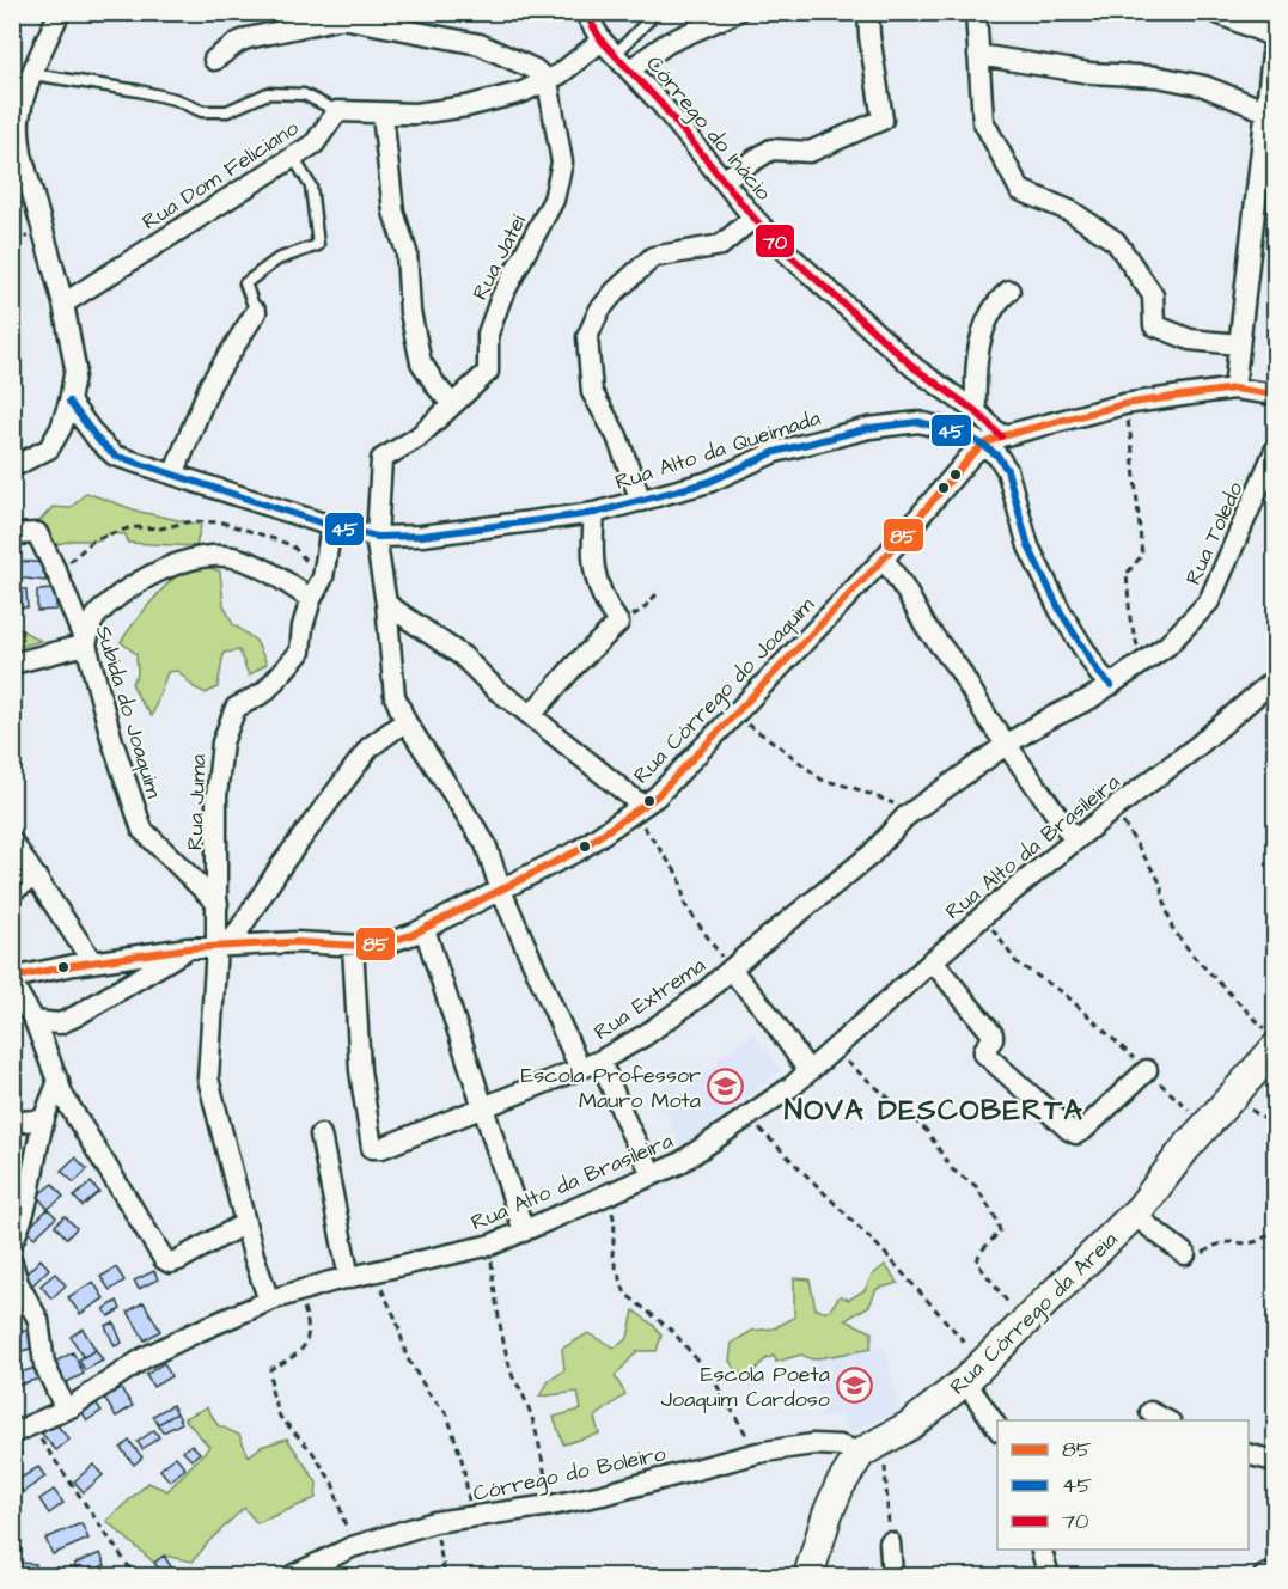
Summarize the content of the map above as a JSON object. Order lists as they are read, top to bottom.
{
  "streets": {
    "street": [
      "Córrego do Inácio",
      "Rua Dom Feliciano",
      "Rua Jateí",
      "Rua Alto da Queimada",
      "Rua Toledo",
      "Rua Córrego do Joaquim",
      "Subida do Joaquim",
      "Rua Juma",
      "Rua Alto da Brasileira",
      "Rua Extrema",
      "Rua Córrego da Areia",
      "Córrego do Boleiro"
    ]
  },
  "crossings": [
    ["Córrego do Inácio", "Rua Alto da Queimada"],
    ["Córrego do Inácio", "Rua Córrego do Joaquim"],
    ["Rua Jateí", "Rua Alto da Queimada"],
    ["Rua Jateí", "Rua Córrego do Joaquim"],
    ["Rua Jateí", "Rua Extrema"],
    ["Rua Alto da Queimada", "Rua Córrego do Joaquim"],
    ["Rua Alto da Queimada", "Rua Juma"],
    ["Rua Toledo", "Rua Extrema"],
    ["Rua Córrego do Joaquim", "Rua Juma"],
    ["Rua Córrego do Joaquim", "Rua Extrema"],
    ["Subida do Joaquim", "Rua Juma"],
    ["Rua Juma", "Rua Alto da Brasileira"],
    ["Rua Córrego da Areia", "Córrego do Boleiro"]
  ],
  "districts": ["NOVA DESCOBERTA"],
  "places": {
    "school or university": ["Escola Professor Mauro Mota", "Escola Poeta Joaquim Cardoso"]
  },
  "lines": ["transit line 70", "transit line 85", "transit line 45"],
  "legend": ["85", "45", "70"]
}
